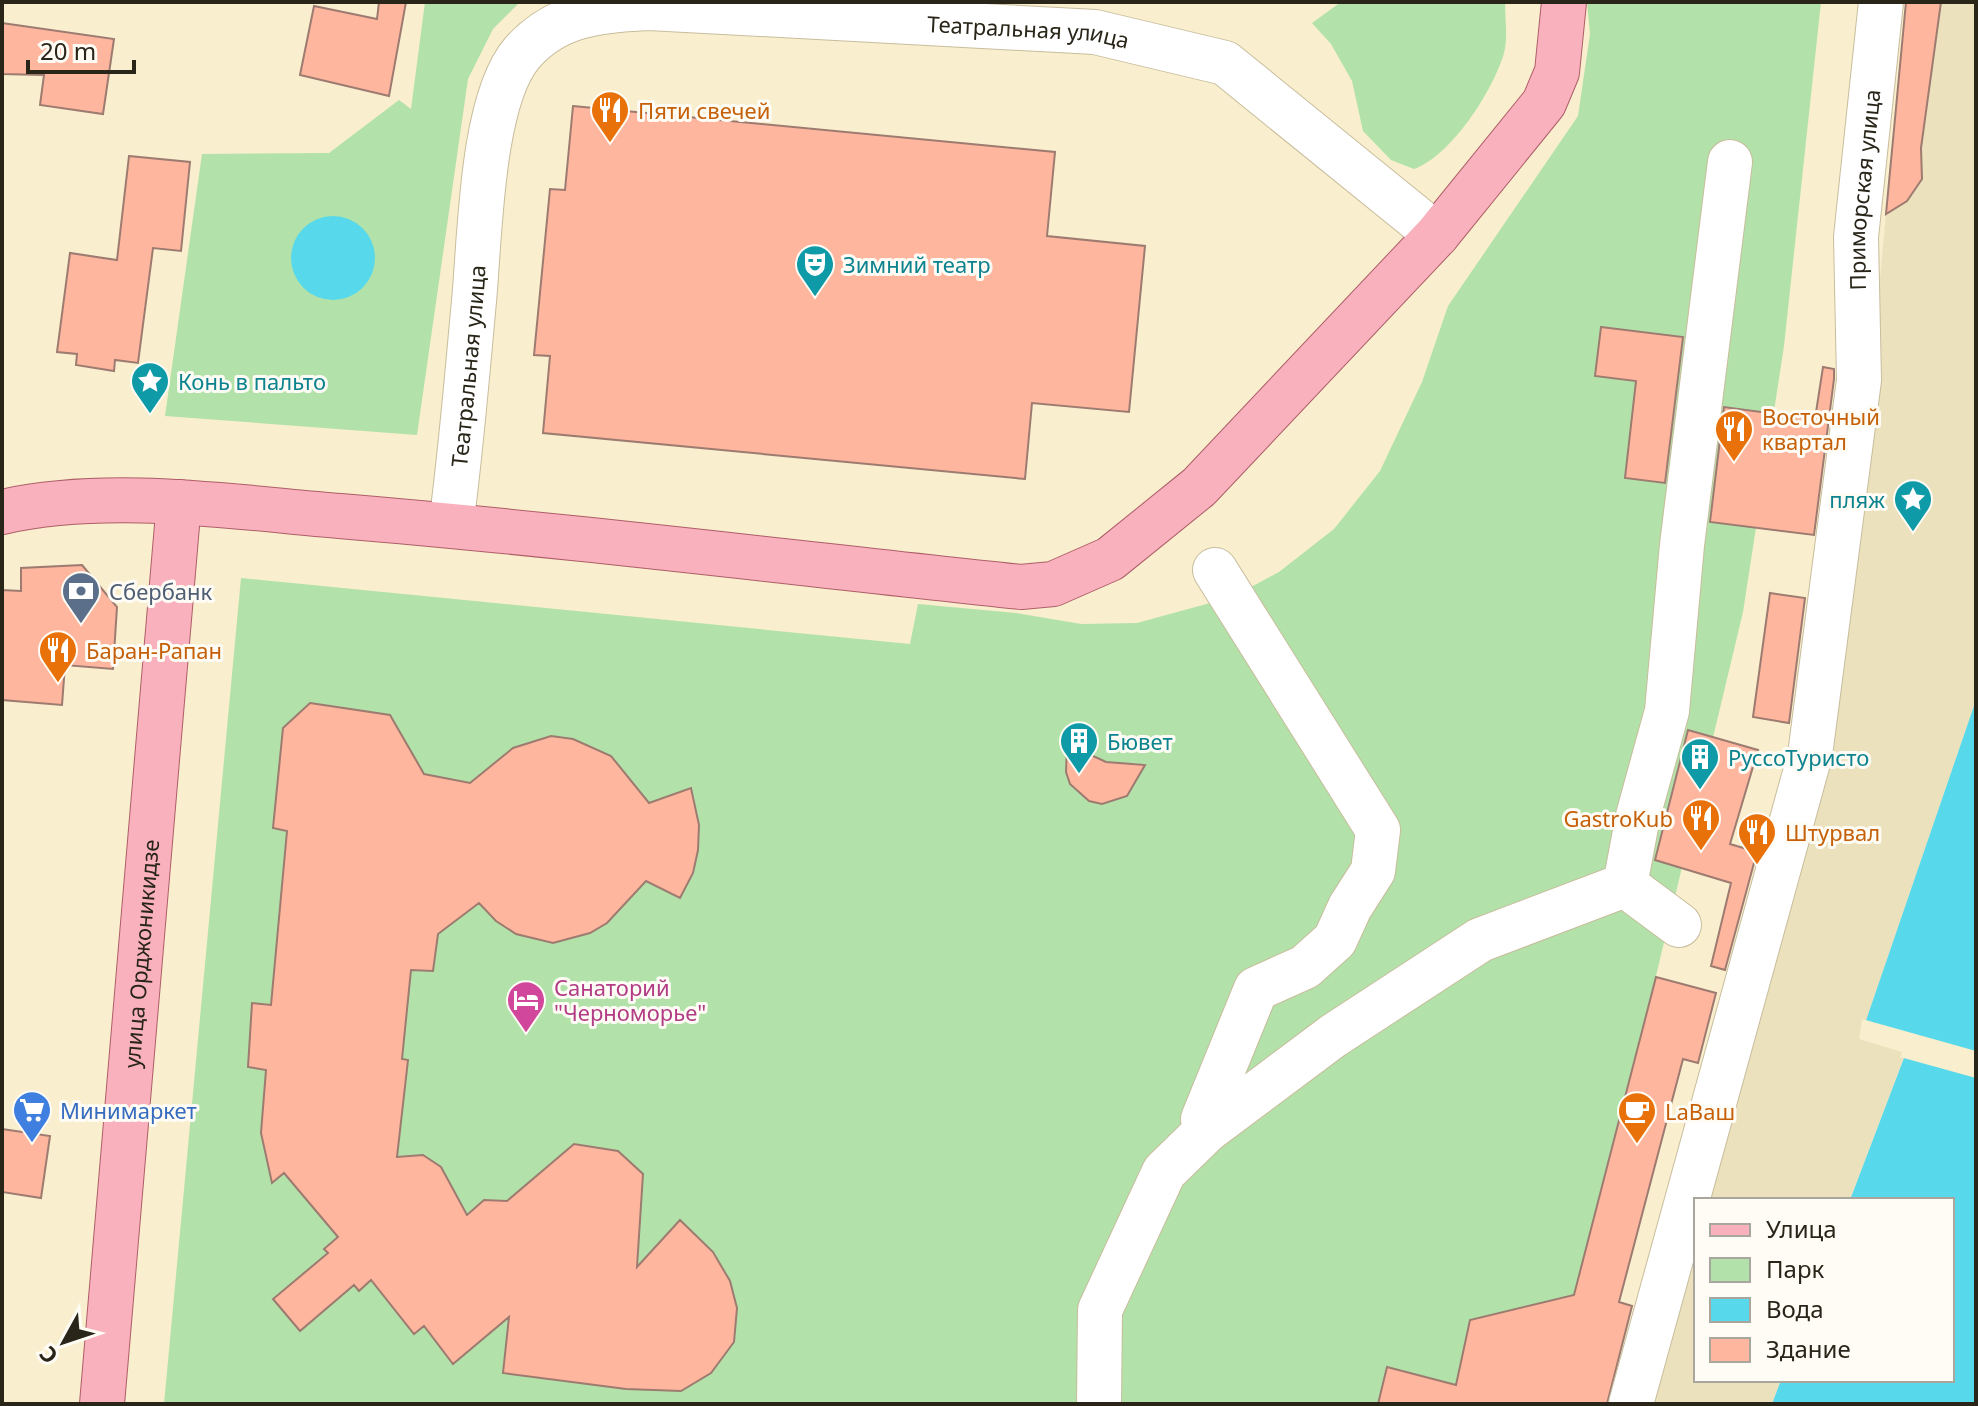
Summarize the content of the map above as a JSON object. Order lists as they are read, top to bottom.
{
  "streets": {
    "main road": ["улица Орджоникидзе"],
    "street": ["Театральная улица", "Приморская улица"]
  },
  "places": {
    "restaurant": [
      "Пяти свечей",
      "Восточный квартал",
      "Баран-Рапан",
      "GastroKub",
      "Штурвал"
    ],
    "theatre": ["Зимний театр"],
    "place": ["Конь в пальто", "пляж"],
    "bank": ["Сбербанк"],
    "building": ["Бювет", "РуссоТуристо"],
    "hotel": ["Санаторий \"Черноморье\""],
    "supermarket": ["Минимаркет"],
    "cafe": ["LaВаш"]
  },
  "legend": [
    "Улица",
    "Парк",
    "Вода",
    "Здание"
  ],
  "scale_bar": "20 m",
  "north": "bottom left"
}
